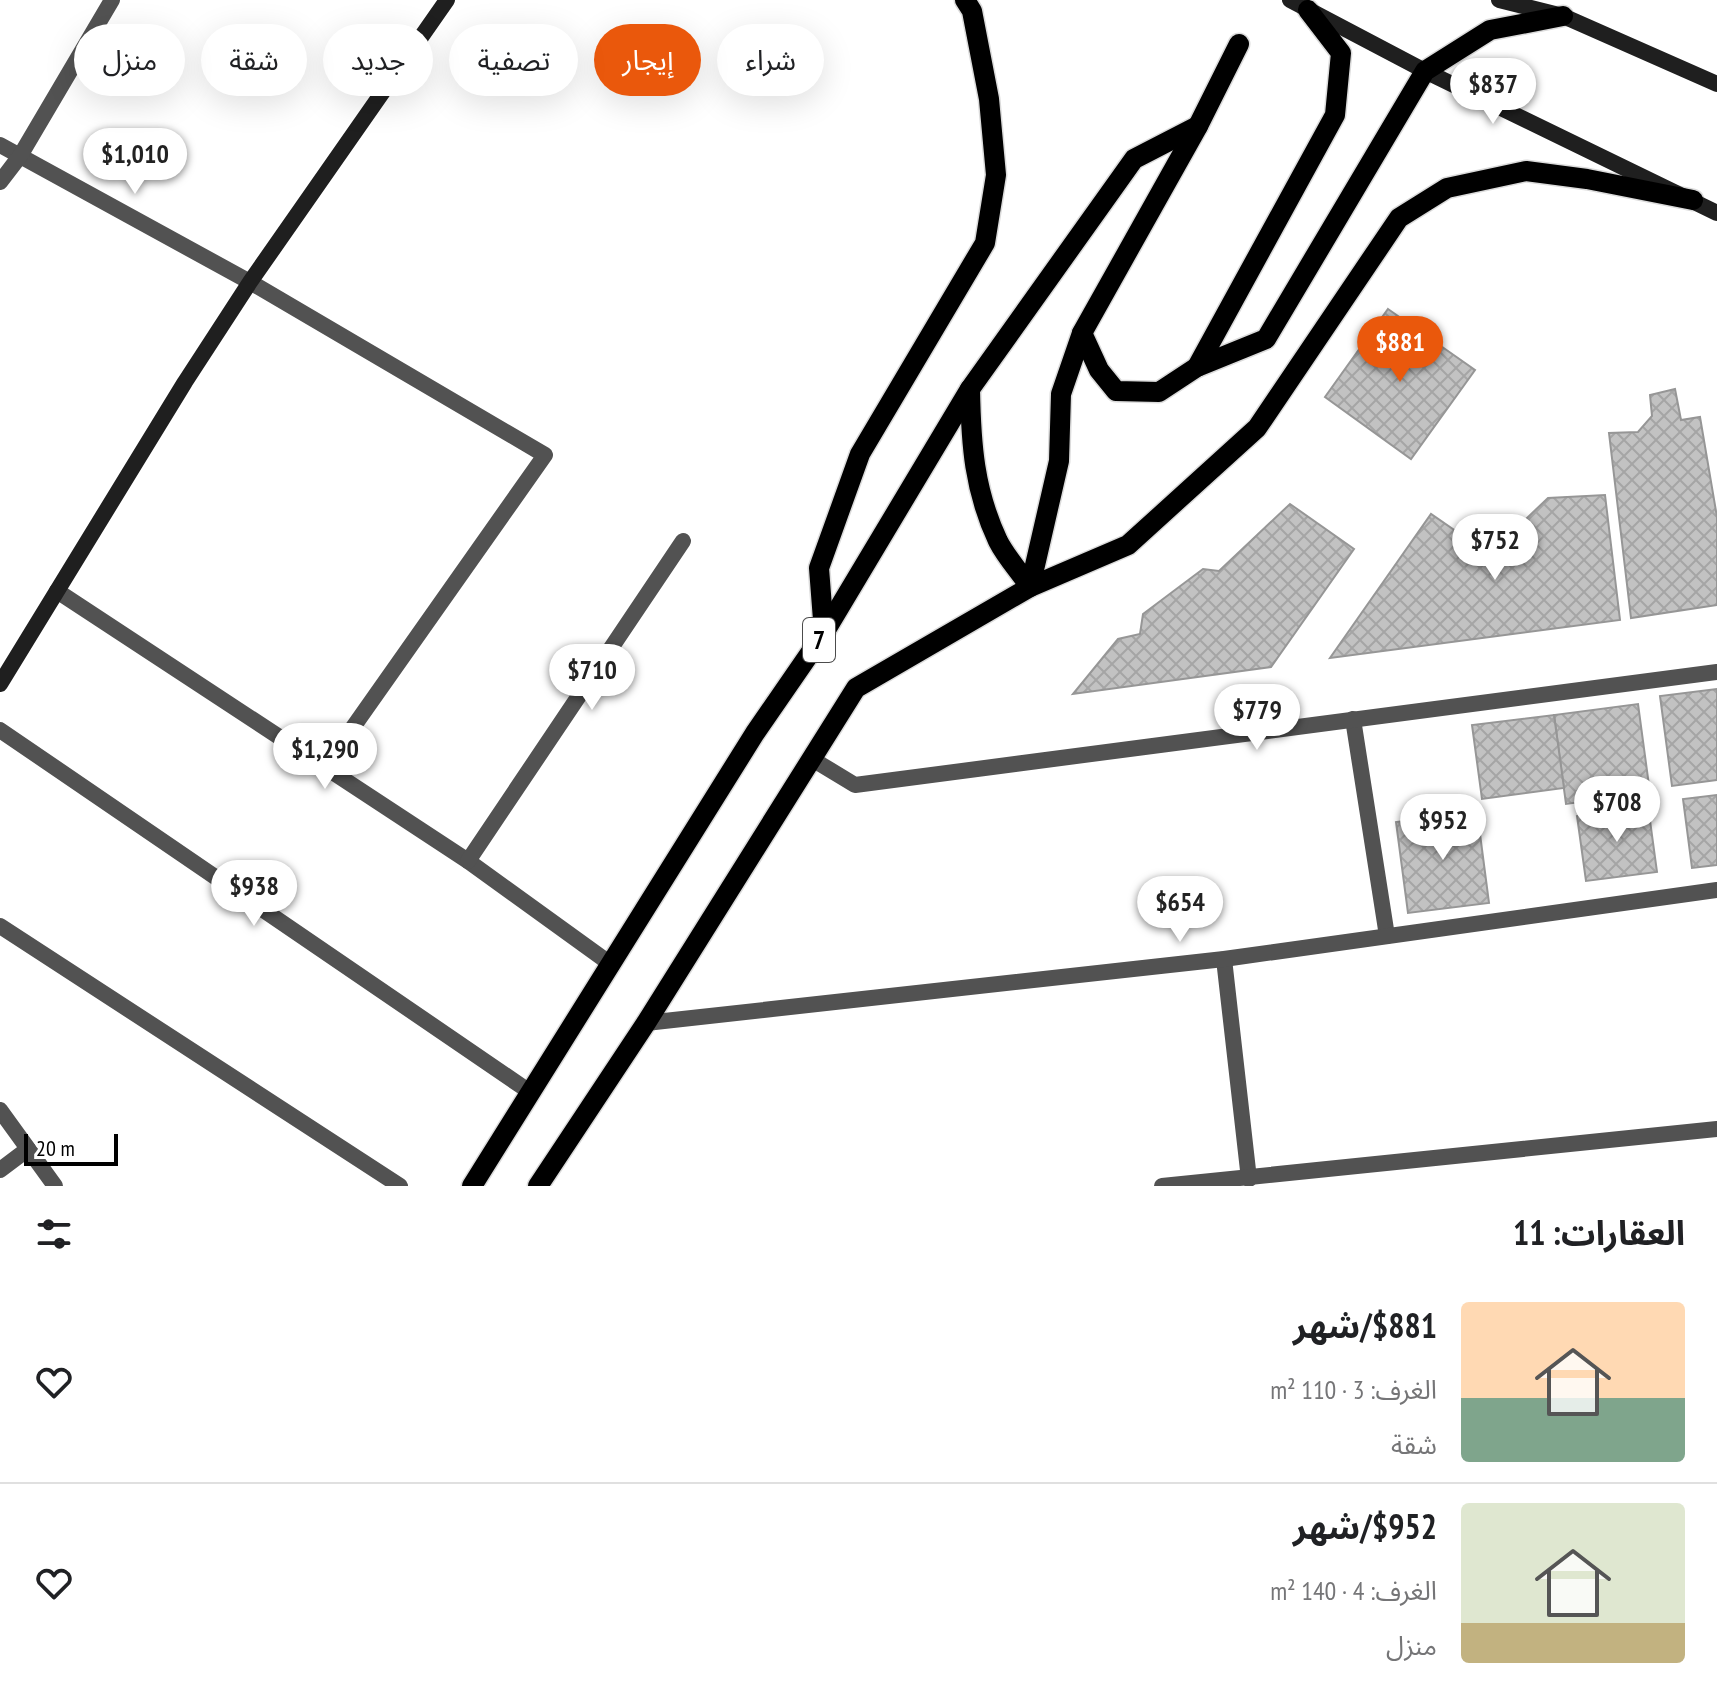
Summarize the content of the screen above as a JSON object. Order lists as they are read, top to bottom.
{
  "streets": {
    "main road": ["7"]
  },
  "scale_bar": "20 m",
  "page": {
    "chip": [
      "شراء",
      "إيجار",
      "تصفية",
      "جديد",
      "شقة",
      "منزل"
    ],
    "price": [
      "$837",
      "$1,010",
      "$881",
      "$752",
      "$710",
      "$779",
      "$1,290",
      "$708",
      "$952",
      "$938",
      "$654"
    ],
    "scale": "20 m",
    "heading": "العقارات: 11",
    "list": [
      {
        "name": "$881/شهر",
        "note": "الغرف: 3 · 110 m² · شقة"
      },
      {
        "name": "$952/شهر",
        "note": "الغرف: 4 · 140 m² · منزل"
      }
    ]
  }
}
